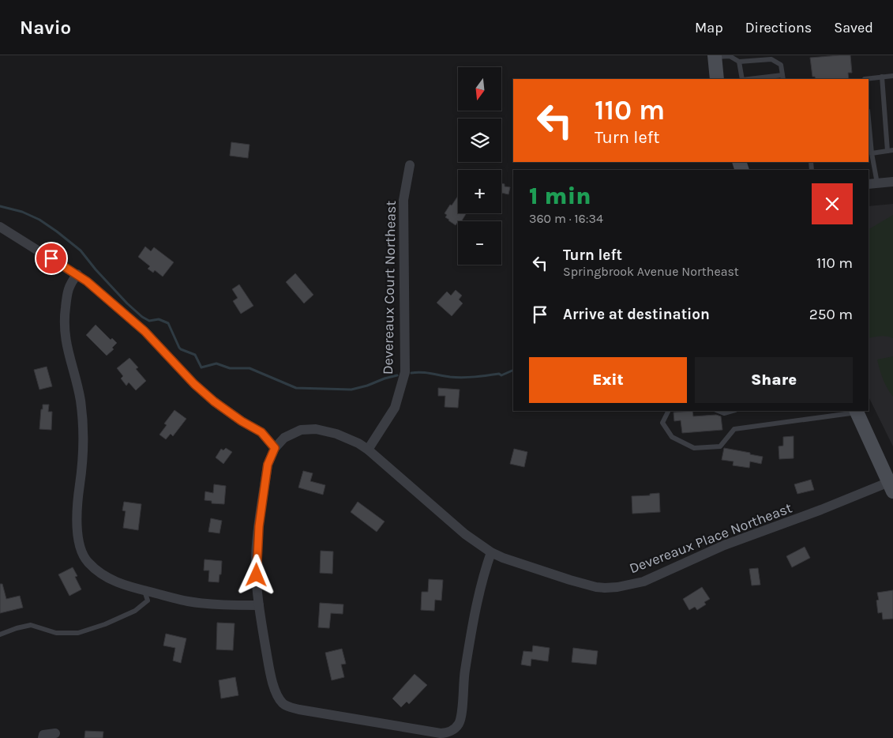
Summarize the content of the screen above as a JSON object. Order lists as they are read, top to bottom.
{
  "streets": {
    "street": ["Devereaux Court Northeast", "Devereaux Place Northeast"]
  },
  "crossings": [
    ["Devereaux Court Northeast", "Devereaux Place Northeast"]
  ],
  "north": "bottom",
  "page": {
    "header": "Navio",
    "nav": ["Map", "Directions", "Saved"],
    "map_buttons": ["+", "−"],
    "turn": ["110 m", "Turn left"],
    "heading": ["1 min", "360 m · 16:34"],
    "list": [
      {
        "name": "Turn left",
        "note": "Springbrook Avenue Northeast",
        "value": "110 m"
      },
      {
        "name": "Arrive at destination",
        "value": "250 m"
      }
    ],
    "buttons": ["Exit", "Share"]
  }
}
